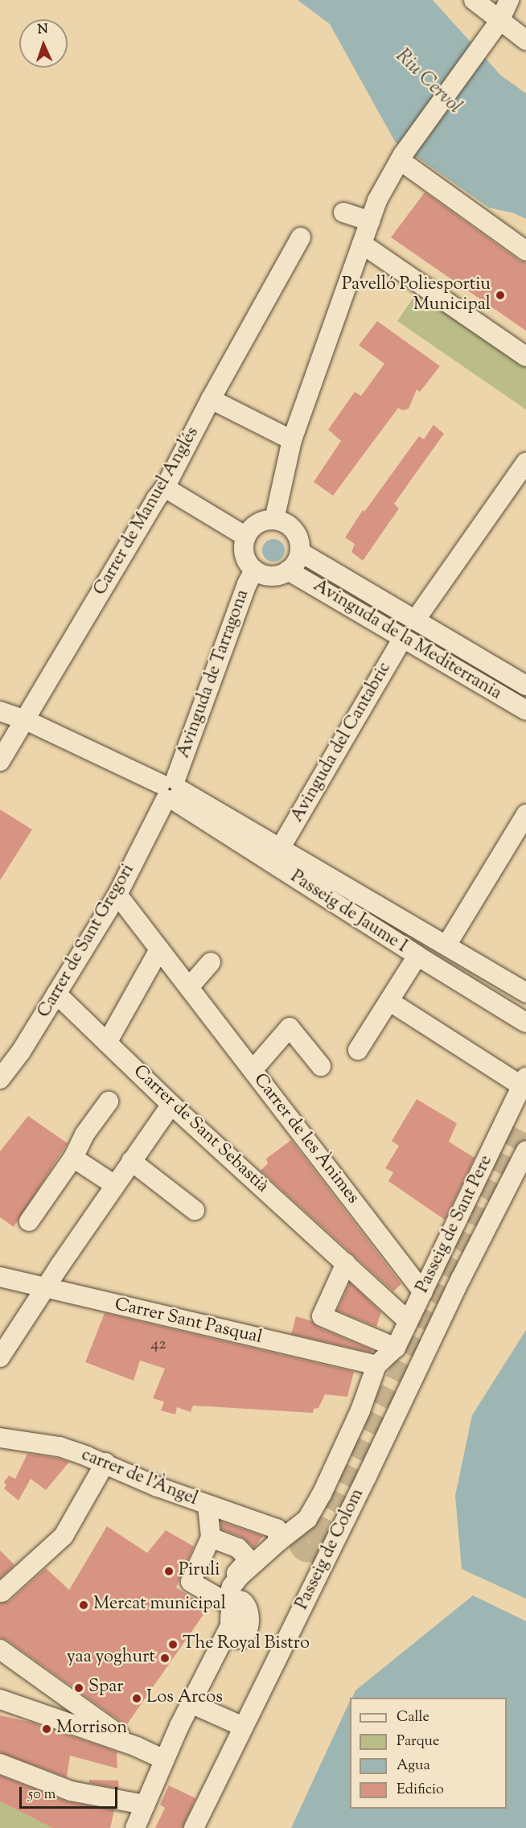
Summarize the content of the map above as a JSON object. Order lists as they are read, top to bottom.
{
  "streets": {
    "street": [
      "Carrer de Manuel Anglés",
      "Avinguda de la Mediterrania",
      "Avinguda de Tarragona",
      "Avinguda del Cantabric",
      "Passeig de Jaume I",
      "Carrer de Sant Gregori",
      "Carrer de Sant Sebastià",
      "Carrer de les Ànimes",
      "Passeig de Sant Pere",
      "Carrer Sant Pasqual",
      "carrer de l'Àngel",
      "Passeig de Colom"
    ]
  },
  "crossings": [
    ["Avinguda de la Mediterrania", "Avinguda de Tarragona"],
    ["Avinguda de la Mediterrania", "Avinguda del Cantabric"],
    ["Avinguda de Tarragona", "Passeig de Jaume I"],
    ["Avinguda de Tarragona", "Carrer de Sant Gregori"],
    ["Avinguda del Cantabric", "Passeig de Jaume I"],
    ["Passeig de Jaume I", "Carrer de Sant Gregori"],
    ["Carrer de Sant Gregori", "Carrer de Sant Sebastià"],
    ["Carrer de Sant Gregori", "Carrer de les Ànimes"],
    ["Carrer de Sant Sebastià", "Passeig de Sant Pere"],
    ["Carrer de les Ànimes", "Passeig de Sant Pere"],
    ["Passeig de Sant Pere", "Carrer Sant Pasqual"],
    ["Passeig de Sant Pere", "Passeig de Colom"],
    ["Carrer Sant Pasqual", "Passeig de Colom"],
    ["carrer de l'Àngel", "Passeig de Colom"]
  ],
  "water": ["Riu Cervol"],
  "places": [
    "Pavelló Poliesportiu Municipal",
    "Piruli",
    "Mercat municipal",
    "The Royal Bistro",
    "yaa yoghurt",
    "Spar",
    "Los Arcos",
    "Morrison"
  ],
  "house_numbers": ["42"],
  "legend": [
    "Calle",
    "Parque",
    "Agua",
    "Edificio"
  ],
  "scale_bar": "50 m",
  "north": "top"
}
